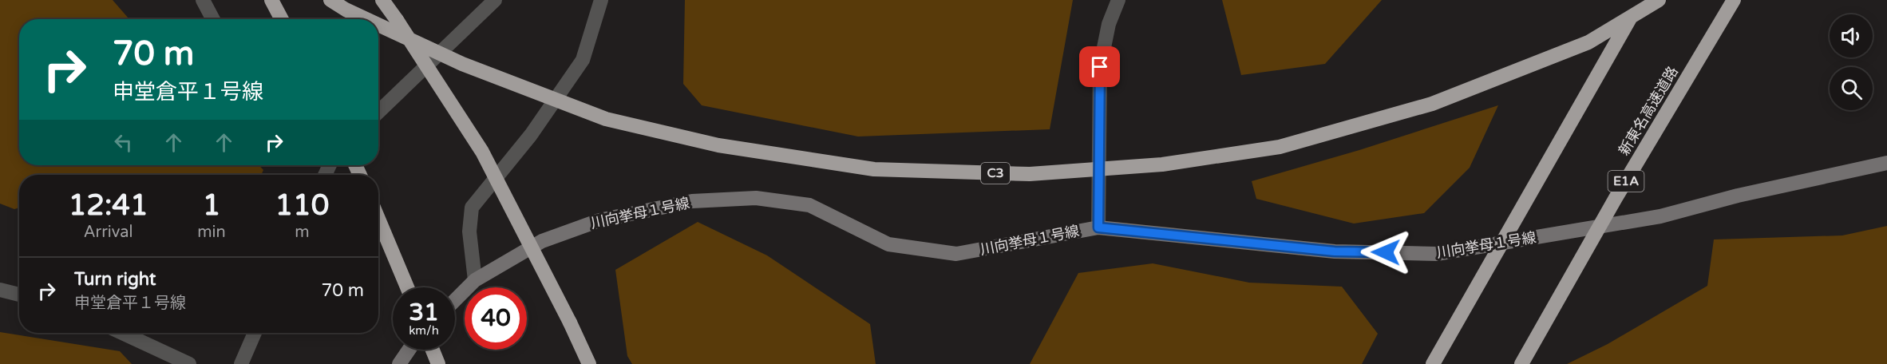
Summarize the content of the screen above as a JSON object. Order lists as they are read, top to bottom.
{
  "streets": {
    "highway": ["新東名高速道路", "C3", "E1A"],
    "street": ["川向挙母１号線"]
  },
  "page": {
    "turn": ["70 m", "申堂倉平１号線"],
    "eta": [
      "12:41",
      "Arrival",
      "1",
      "min",
      "110",
      "m"
    ],
    "list": [
      {
        "name": "Turn right",
        "note": "申堂倉平１号線",
        "value": "70 m"
      }
    ],
    "speed": "31 km/h",
    "limit": "40"
  }
}
